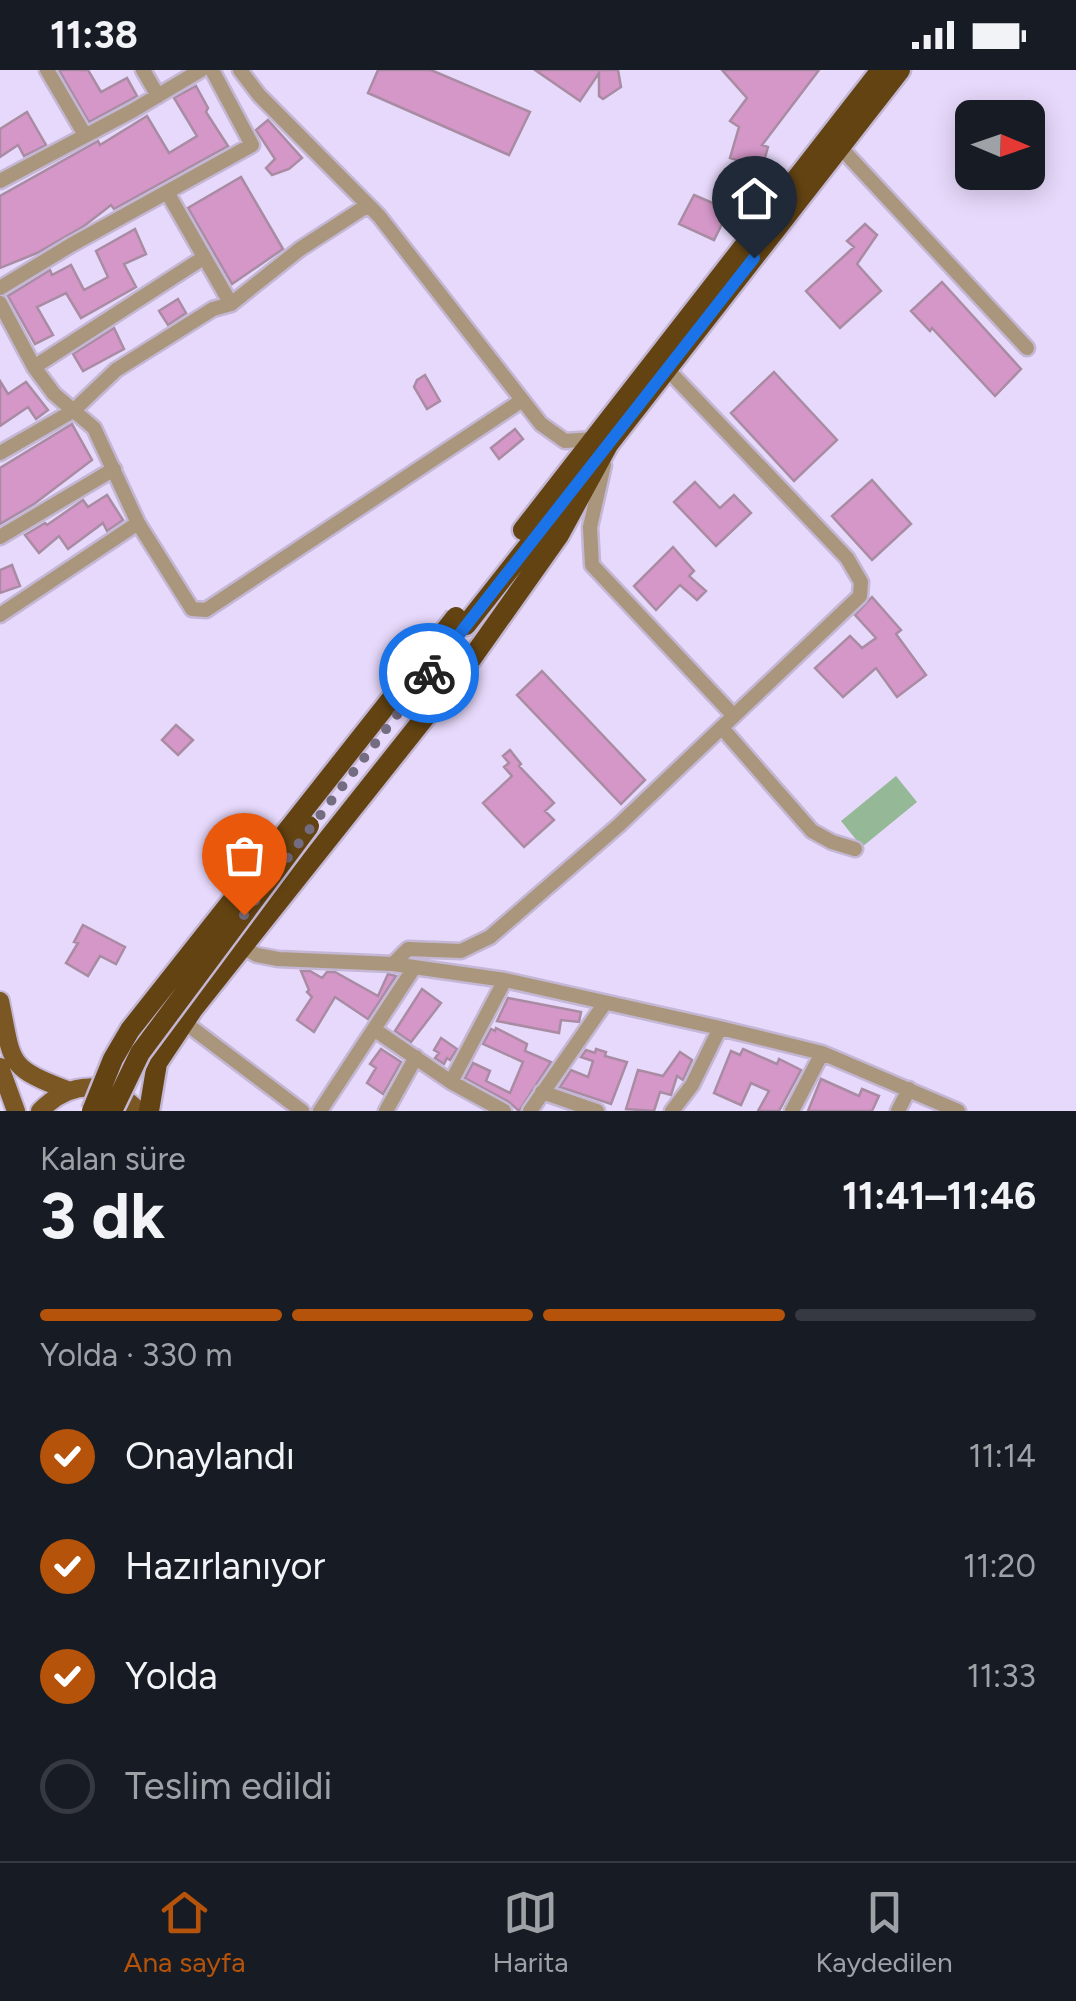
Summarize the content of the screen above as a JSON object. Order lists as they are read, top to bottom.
{
  "north": "right",
  "page": {
    "status": "11:38",
    "heading": ["3 dk", "Kalan süre", "11:41–11:46"],
    "bar": "Yolda · 330 m",
    "list": [
      ["Onaylandı", "11:14"],
      ["Hazırlanıyor", "11:20"],
      ["Yolda", "11:33"],
      "Teslim edildi"
    ],
    "tabs": ["Ana sayfa", "Harita", "Kaydedilen"]
  }
}
